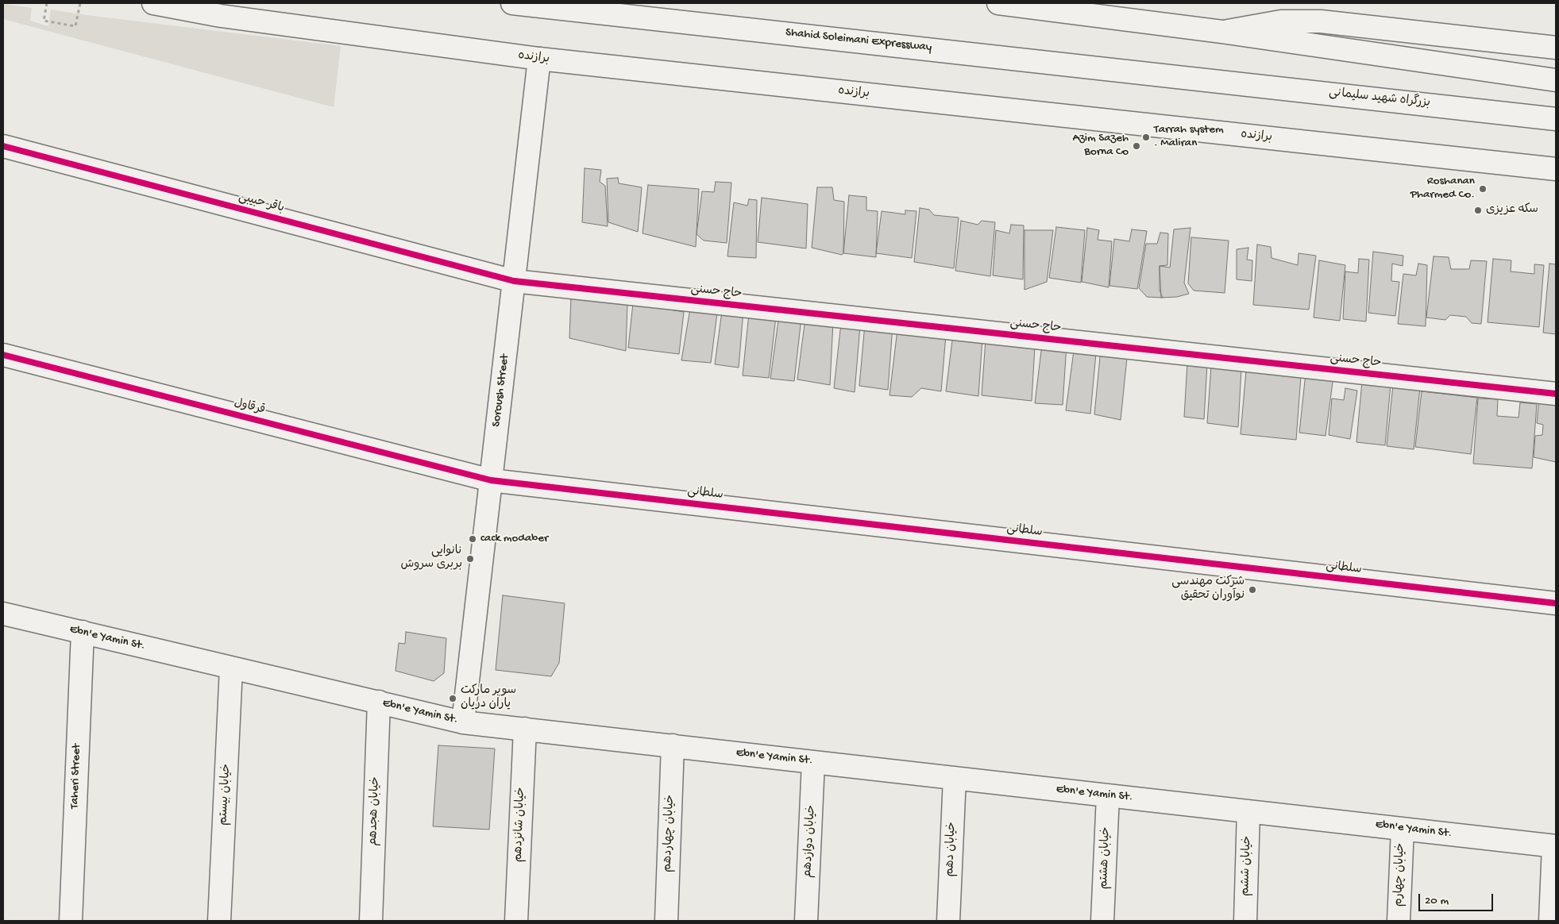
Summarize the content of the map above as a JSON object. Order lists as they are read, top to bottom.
{
  "streets": {
    "main road": [
      "Shahid Soleimani Expressway",
      "برازنده",
      "باقر حبیبی",
      "حاج حسنی",
      "Soroush Street",
      "قرقاول",
      "سلطانی",
      "Ebn'e Yamin St.",
      "Taheri Street",
      "خیابان بیستم",
      "خیابان هجدهم",
      "خیابان شانزدهم",
      "خیابان چهاردهم",
      "خیابان دوازدهم",
      "خیابان دهم",
      "خیابان هشتم",
      "خیابان ششم",
      "خیابان چهارم"
    ]
  },
  "crossings": [
    ["برازنده", "Soroush Street"],
    ["باقر حبیبی", "حاج حسنی"],
    ["باقر حبیبی", "Soroush Street"],
    ["حاج حسنی", "Soroush Street"],
    ["Soroush Street", "قرقاول"],
    ["Soroush Street", "سلطانی"],
    ["Soroush Street", "Ebn'e Yamin St."],
    ["قرقاول", "سلطانی"],
    ["Ebn'e Yamin St.", "Taheri Street"],
    ["Ebn'e Yamin St.", "خیابان بیستم"],
    ["Ebn'e Yamin St.", "خیابان هجدهم"],
    ["Ebn'e Yamin St.", "خیابان شانزدهم"],
    ["Ebn'e Yamin St.", "خیابان چهاردهم"],
    ["Ebn'e Yamin St.", "خیابان دوازدهم"],
    ["Ebn'e Yamin St.", "خیابان دهم"],
    ["Ebn'e Yamin St.", "خیابان هشتم"],
    ["Ebn'e Yamin St.", "خیابان ششم"],
    ["Ebn'e Yamin St.", "خیابان چهارم"]
  ],
  "places": [
    "Tarrah system . Maliran",
    "Azim Sazeh Borna Co",
    "Roshanan Pharmed Co.",
    "سکه عزیزی",
    "cack modaber",
    "نانوایی بربری سروش",
    "شرکت مهندسی نوآوران تحقیق",
    "سوپر مارکت یاران دریان"
  ],
  "scale_bar": "20 m"
}
